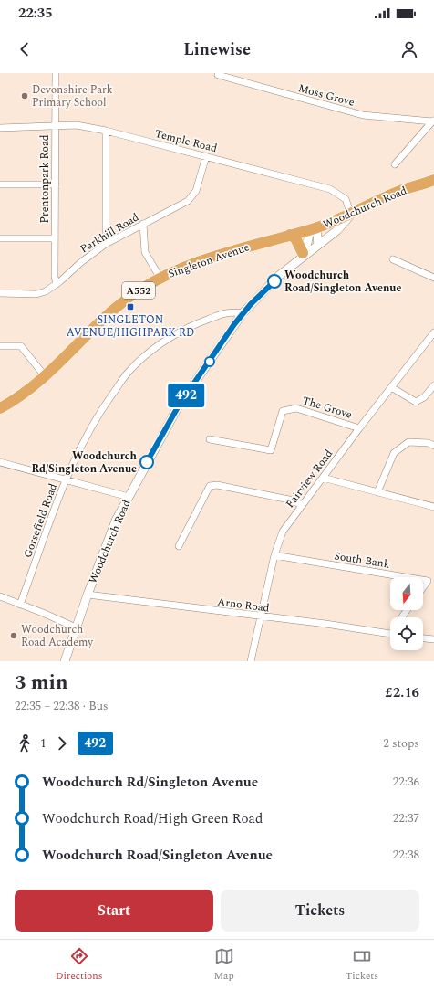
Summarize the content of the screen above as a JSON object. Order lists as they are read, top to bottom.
{
  "streets": {
    "highway": ["Woodchurch Road", "Singleton Avenue", "A552"],
    "street": [
      "Moss Grove",
      "Temple Road",
      "Prentonpark Road",
      "Parkhill Road",
      "The Grove",
      "Fairview Road",
      "Gorsefield Road",
      "South Bank",
      "Arno Road"
    ]
  },
  "crossings": [
    ["Temple Road", "Prentonpark Road"],
    ["Temple Road", "Woodchurch Road"],
    ["Temple Road", "Parkhill Road"],
    ["Prentonpark Road", "Parkhill Road"],
    ["Woodchurch Road", "Singleton Avenue"],
    ["Woodchurch Road", "Gorsefield Road"],
    ["Woodchurch Road", "Arno Road"],
    ["The Grove", "Fairview Road"],
    ["Fairview Road", "South Bank"],
    ["Fairview Road", "Arno Road"]
  ],
  "places": {
    "other": [
      "Devonshire Park Primary School",
      "Woodchurch Road/Singleton Avenue",
      "Woodchurch Rd/Singleton Avenue",
      "Woodchurch Road Academy"
    ],
    "transit": ["SINGLETON AVENUE/HIGHPARK RD"]
  },
  "lines": ["bus line 492"],
  "north": "bottom",
  "page": {
    "status": "22:35",
    "header": "Linewise",
    "on_map": "492",
    "heading": ["3 min", "22:35 – 22:38 · Bus", "£2.16"],
    "legs": ["1", "492", "2 stops"],
    "list": [
      {
        "name": "Woodchurch Rd/Singleton Avenue",
        "value": "22:36"
      },
      {
        "name": "Woodchurch Road/High Green Road",
        "value": "22:37"
      },
      {
        "name": "Woodchurch Road/Singleton Avenue",
        "value": "22:38"
      }
    ],
    "buttons": ["Start", "Tickets"],
    "tabs": ["Directions", "Map", "Tickets"]
  }
}
